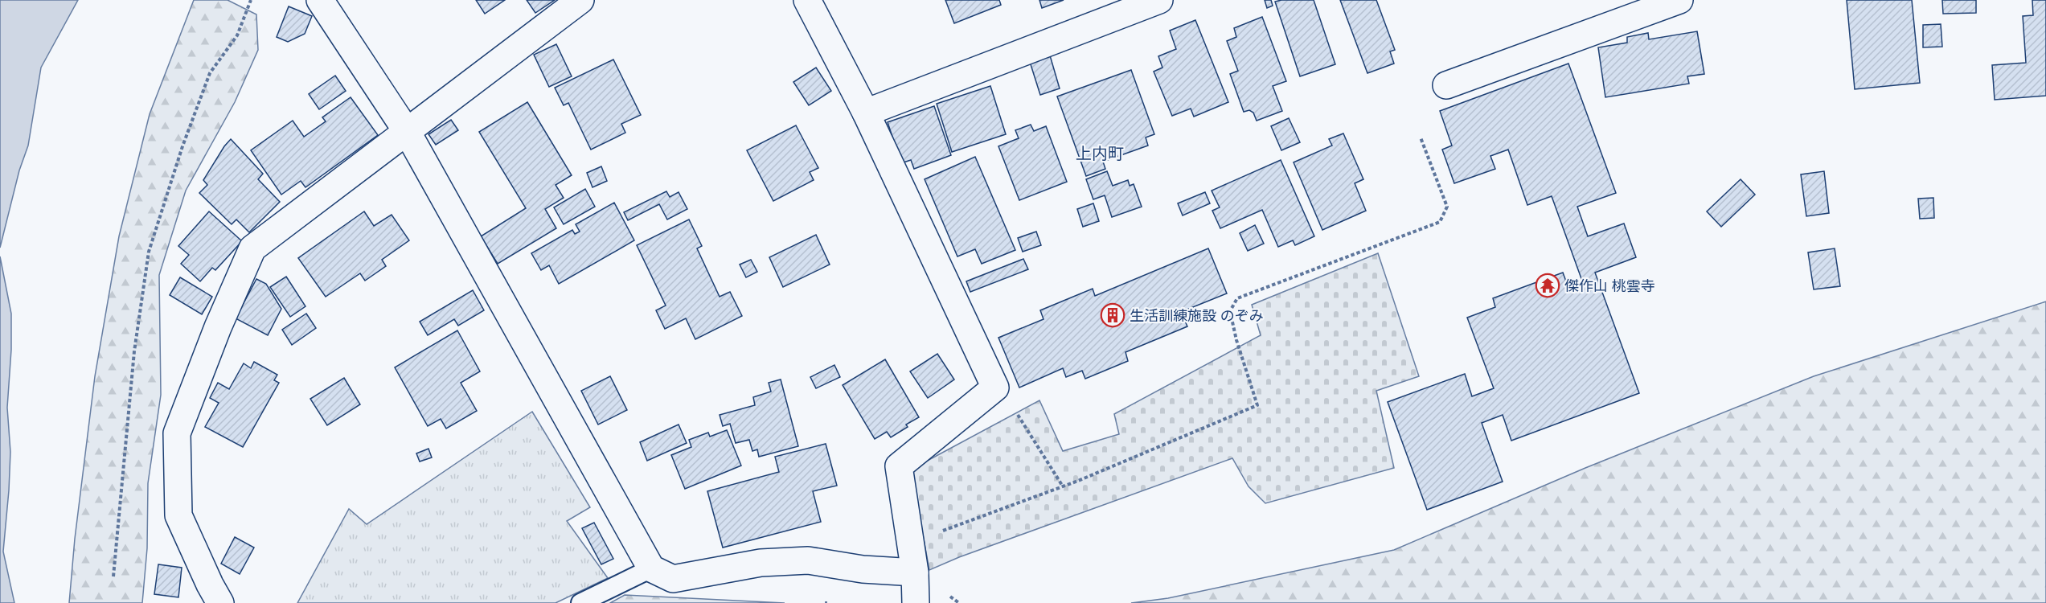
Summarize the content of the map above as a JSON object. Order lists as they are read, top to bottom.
{
  "districts": ["上内町"],
  "places": {
    "temple": ["傑作山 桃雲寺"],
    "building": ["生活訓練施設 のぞみ"]
  }
}
